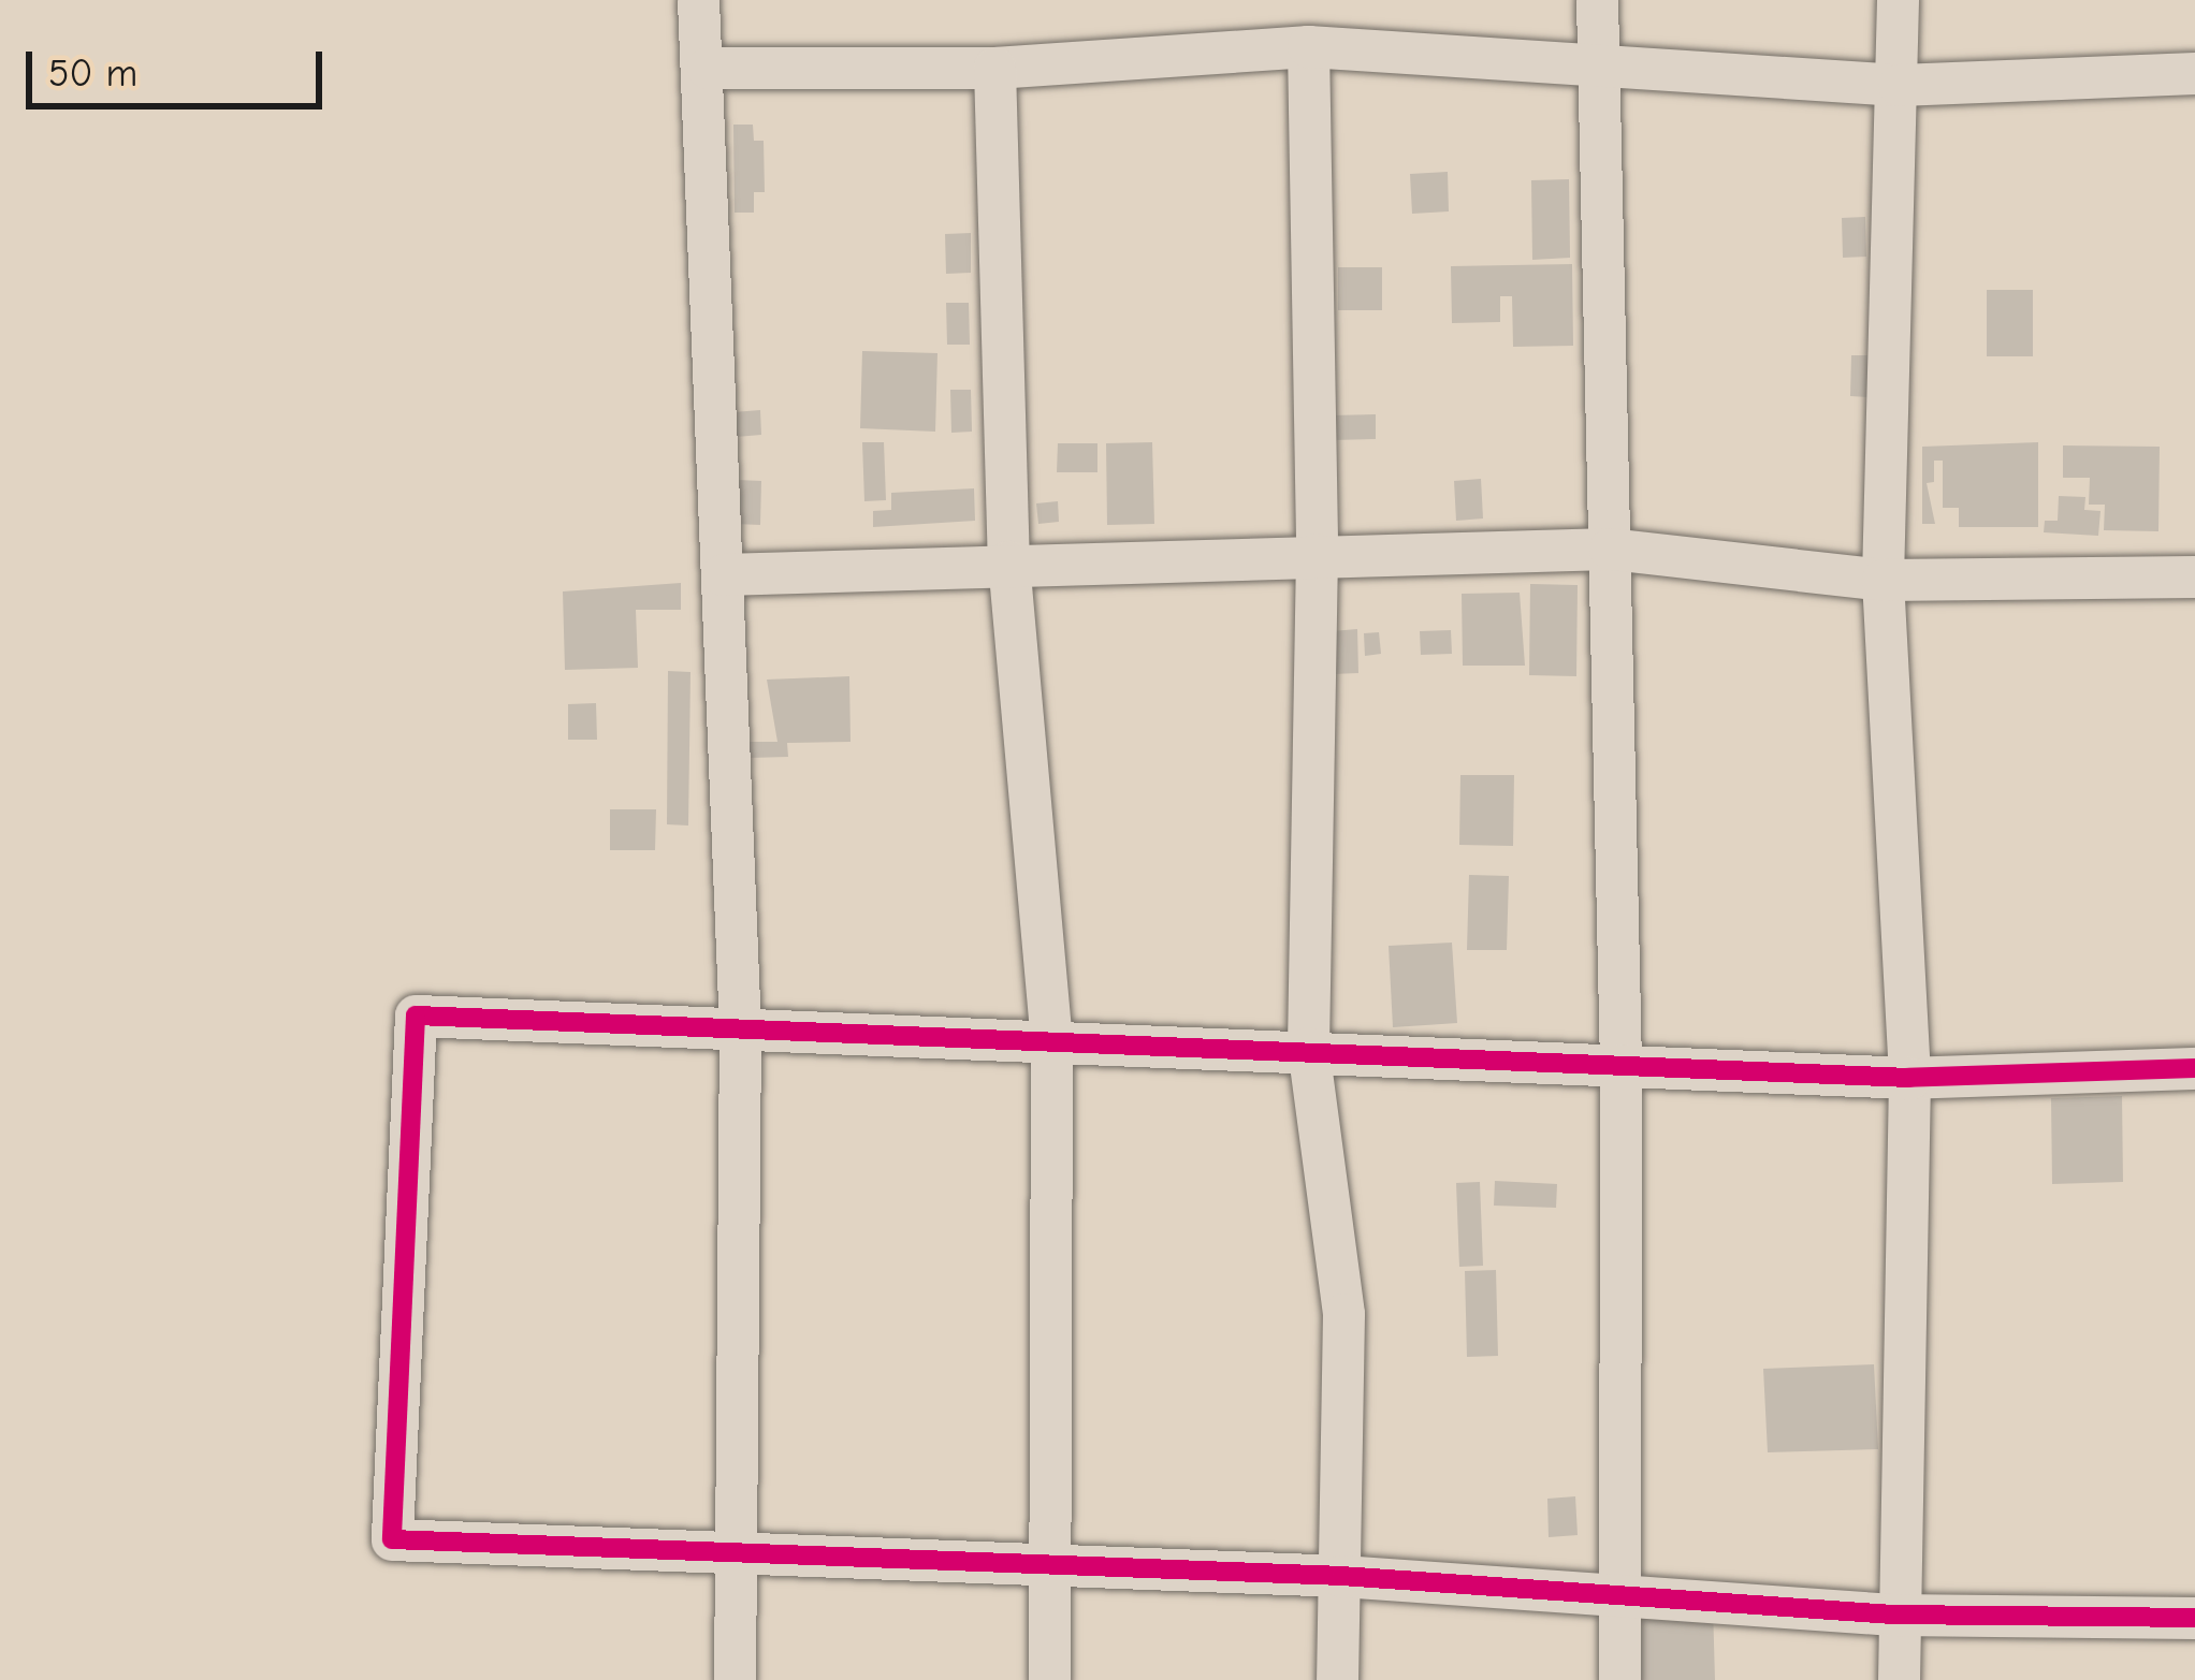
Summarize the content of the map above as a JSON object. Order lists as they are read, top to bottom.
{
  "scale_bar": "50 m"
}
